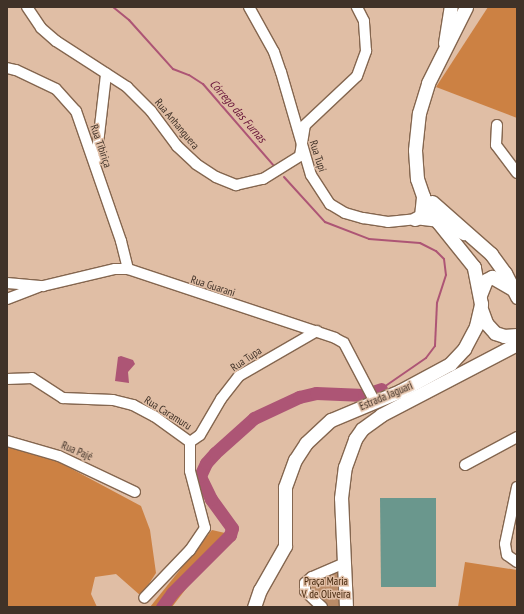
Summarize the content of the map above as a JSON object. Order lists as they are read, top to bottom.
{
  "streets": {
    "main road": ["Estrada Jaguari"],
    "street": [
      "Rua Anhanguera",
      "Rua Tibiriça",
      "Rua Tupi",
      "Rua Guarani",
      "Rua Tupa",
      "Rua Caramuru",
      "Rua Pajé"
    ]
  },
  "crossings": [
    ["Rua Anhanguera", "Rua Tupi"],
    ["Rua Tibiriça", "Rua Guarani"],
    ["Rua Tupi", "Estrada Jaguari"],
    ["Rua Guarani", "Rua Tupa"],
    ["Rua Guarani", "Estrada Jaguari"],
    ["Rua Tupa", "Rua Caramuru"]
  ],
  "water": ["Córrego das Furnas"],
  "parks": ["Praça Maria V. de Oliveira"]
}
